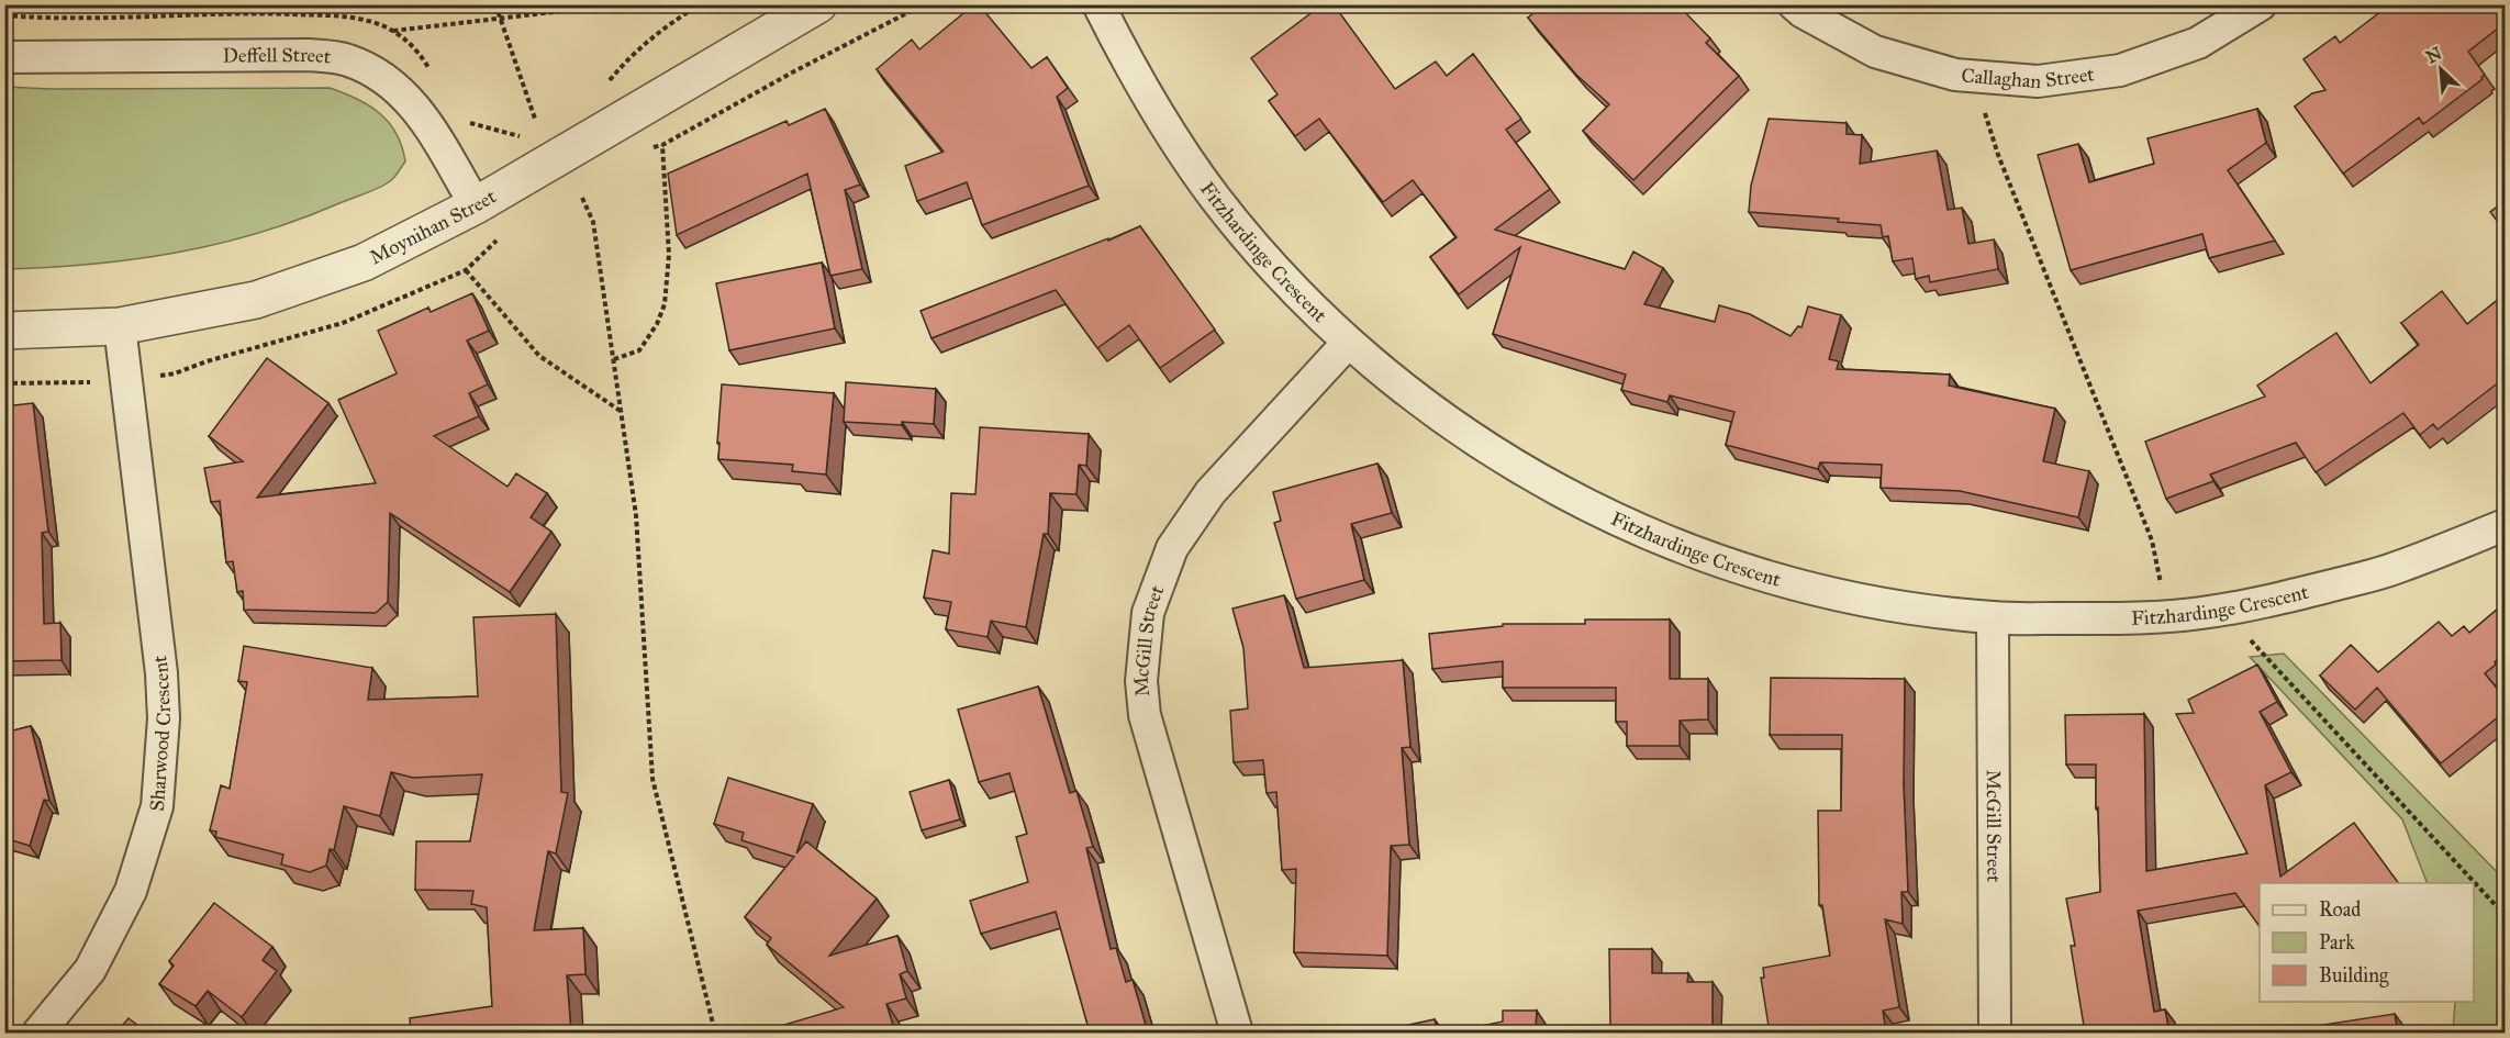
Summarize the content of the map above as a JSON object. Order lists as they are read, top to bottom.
{
  "streets": {
    "street": [
      "Deffell Street",
      "Callaghan Street",
      "Moynihan Street",
      "Fitzhardinge Crescent",
      "McGill Street",
      "Sharwood Crescent"
    ]
  },
  "crossings": [
    ["Deffell Street", "Moynihan Street"],
    ["Moynihan Street", "Sharwood Crescent"],
    ["Fitzhardinge Crescent", "McGill Street"]
  ],
  "legend": ["Road", "Park", "Building"],
  "north": "top left"
}
